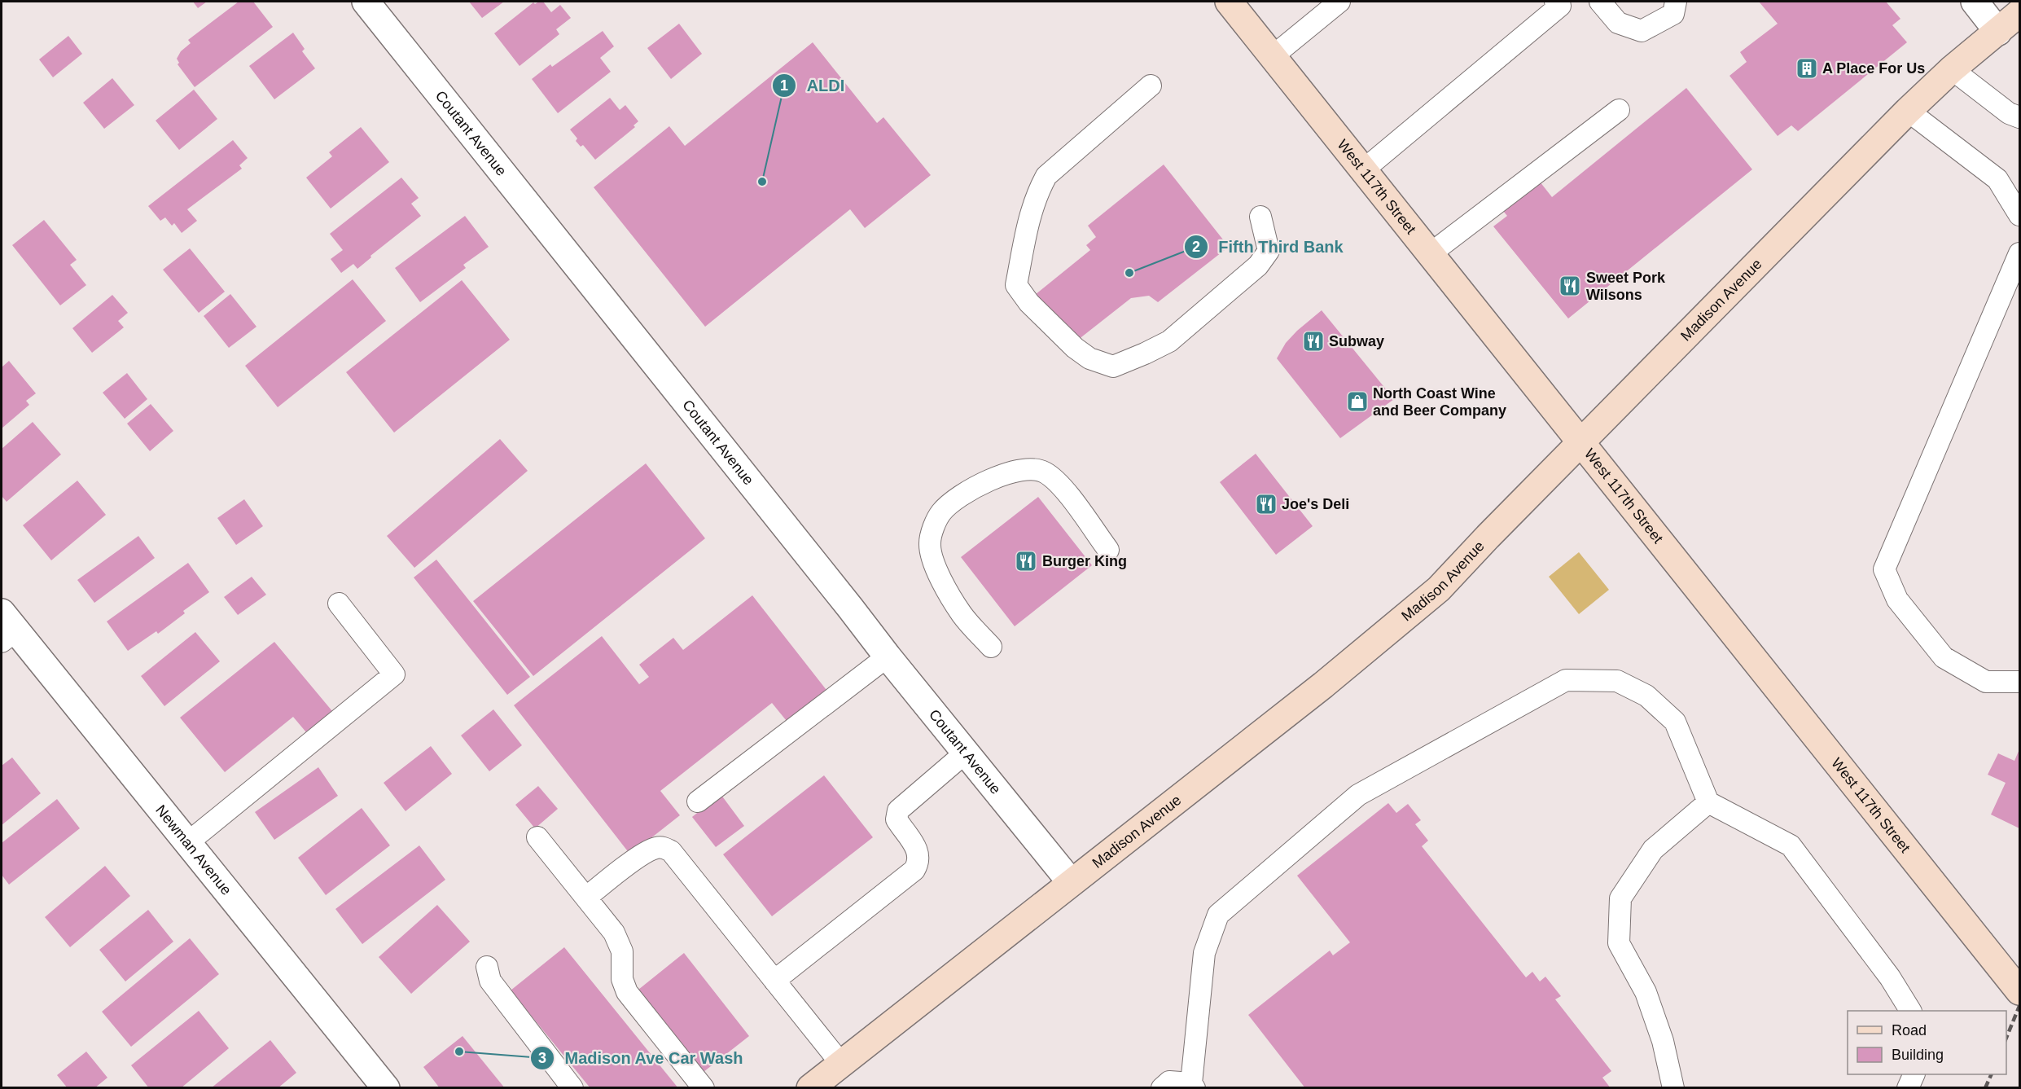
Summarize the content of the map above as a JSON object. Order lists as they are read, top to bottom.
{
  "streets": {
    "main road": ["West 117th Street", "Madison Avenue"],
    "street": ["Coutant Avenue", "Newman Avenue"]
  },
  "crossings": [
    ["Coutant Avenue", "Madison Avenue"],
    ["West 117th Street", "Madison Avenue"]
  ],
  "places": {
    "building": ["A Place For Us"],
    "other": ["ALDI", "Fifth Third Bank", "Madison Ave Car Wash"],
    "restaurant": [
      "Sweet Pork Wilsons",
      "Subway",
      "Joe's Deli",
      "Burger King"
    ],
    "shop": ["North Coast Wine and Beer Company"]
  },
  "legend": ["Road", "Building"]
}
